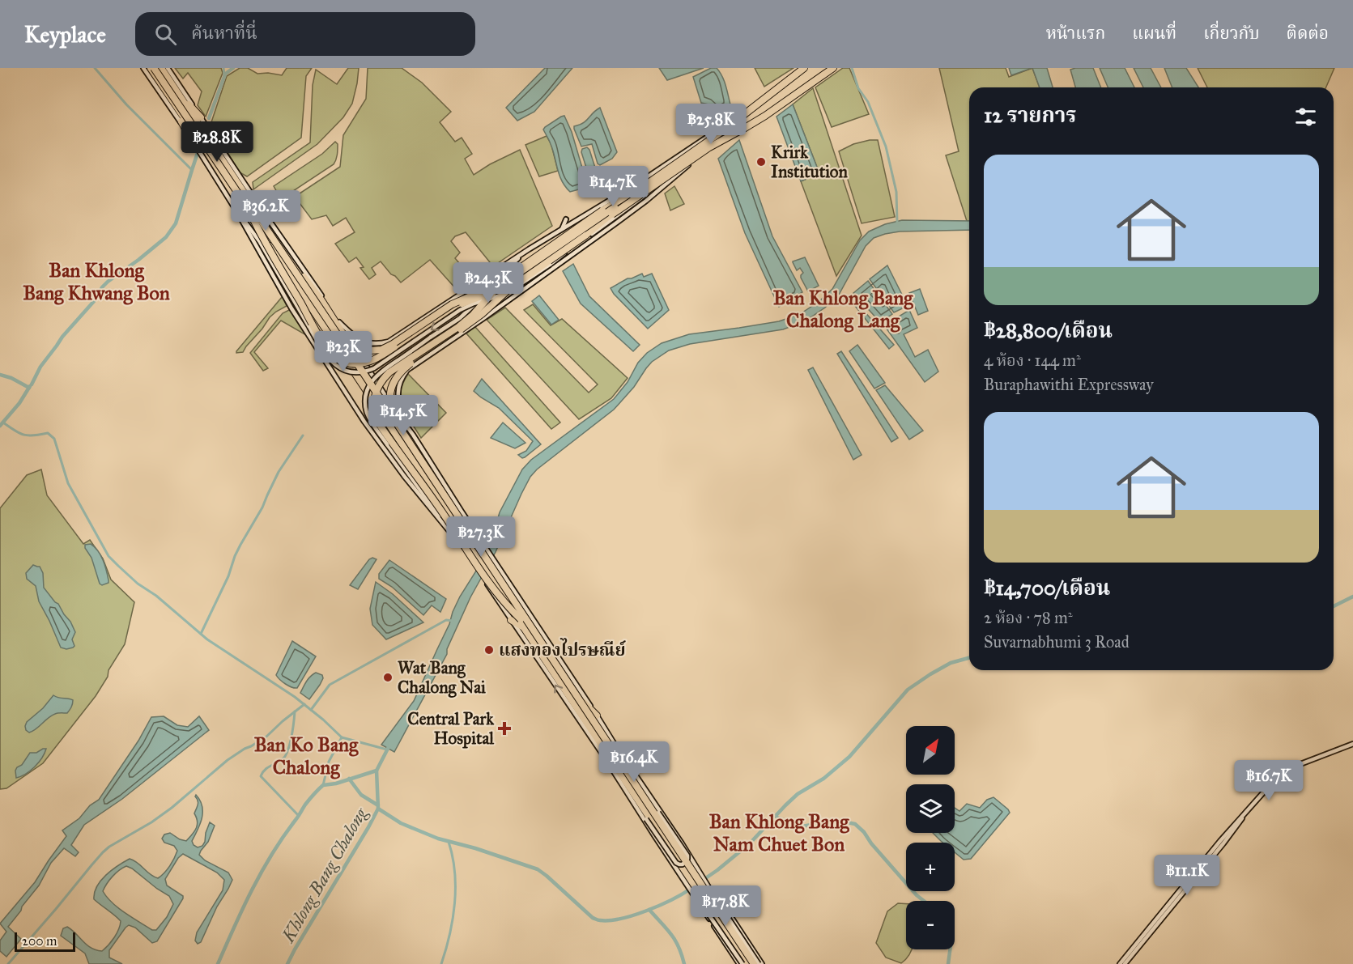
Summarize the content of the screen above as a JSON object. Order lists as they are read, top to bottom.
{
  "districts": [
    "Ban Khlong Bang Khwang Bon",
    "Ban Khlong Bang Chalong Lang",
    "Ban Ko Bang Chalong",
    "Ban Khlong Bang Nam Chuet Bon"
  ],
  "water": ["Khlong Bang Chalong"],
  "places": {
    "other": ["Krirk Institution", "แสงทองไปรษณีย์", "Wat Bang Chalong Nai"],
    "health": ["Central Park Hospital"]
  },
  "scale_bar": "200 m",
  "north": "top right",
  "page": {
    "header": "Keyplace",
    "search": "ค้นหาที่นี่",
    "nav": [
      "หน้าแรก",
      "แผนที่",
      "เกี่ยวกับ",
      "ติดต่อ"
    ],
    "heading": "12 รายการ",
    "price": [
      "฿25.8K",
      "฿28.8K",
      "฿14.7K",
      "฿36.2K",
      "฿24.3K",
      "฿23K",
      "฿14.5K",
      "฿27.3K",
      "฿16.4K",
      "฿16.7K",
      "฿11.1K",
      "฿17.8K"
    ],
    "list": [
      {
        "name": "฿28,800/เดือน",
        "note": "4 ห้อง · 144 m² · Buraphawithi Expressway"
      },
      {
        "name": "฿14,700/เดือน",
        "note": "2 ห้อง · 78 m² · Suvarnabhumi 3 Road"
      }
    ],
    "map_buttons": ["+", "−"],
    "scale": "200 m"
  }
}
